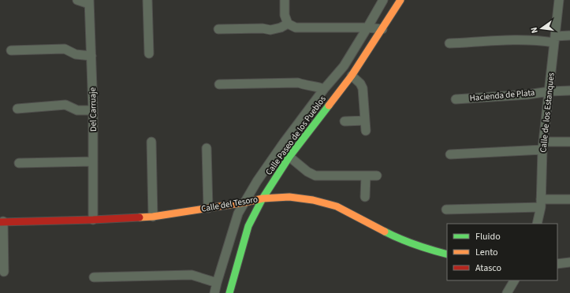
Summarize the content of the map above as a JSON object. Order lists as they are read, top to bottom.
{
  "streets": {
    "street": [
      "Hacienda de Plata",
      "Del Carruaje",
      "Calle de los Estanques",
      "Calle Paseo de los Pueblos",
      "Calle del Tesoro"
    ]
  },
  "crossings": [
    ["Hacienda de Plata", "Calle de los Estanques"],
    ["Del Carruaje", "Calle del Tesoro"],
    ["Calle Paseo de los Pueblos", "Calle del Tesoro"]
  ],
  "legend": ["Fluido", "Lento", "Atasco"],
  "north": "left"
}
